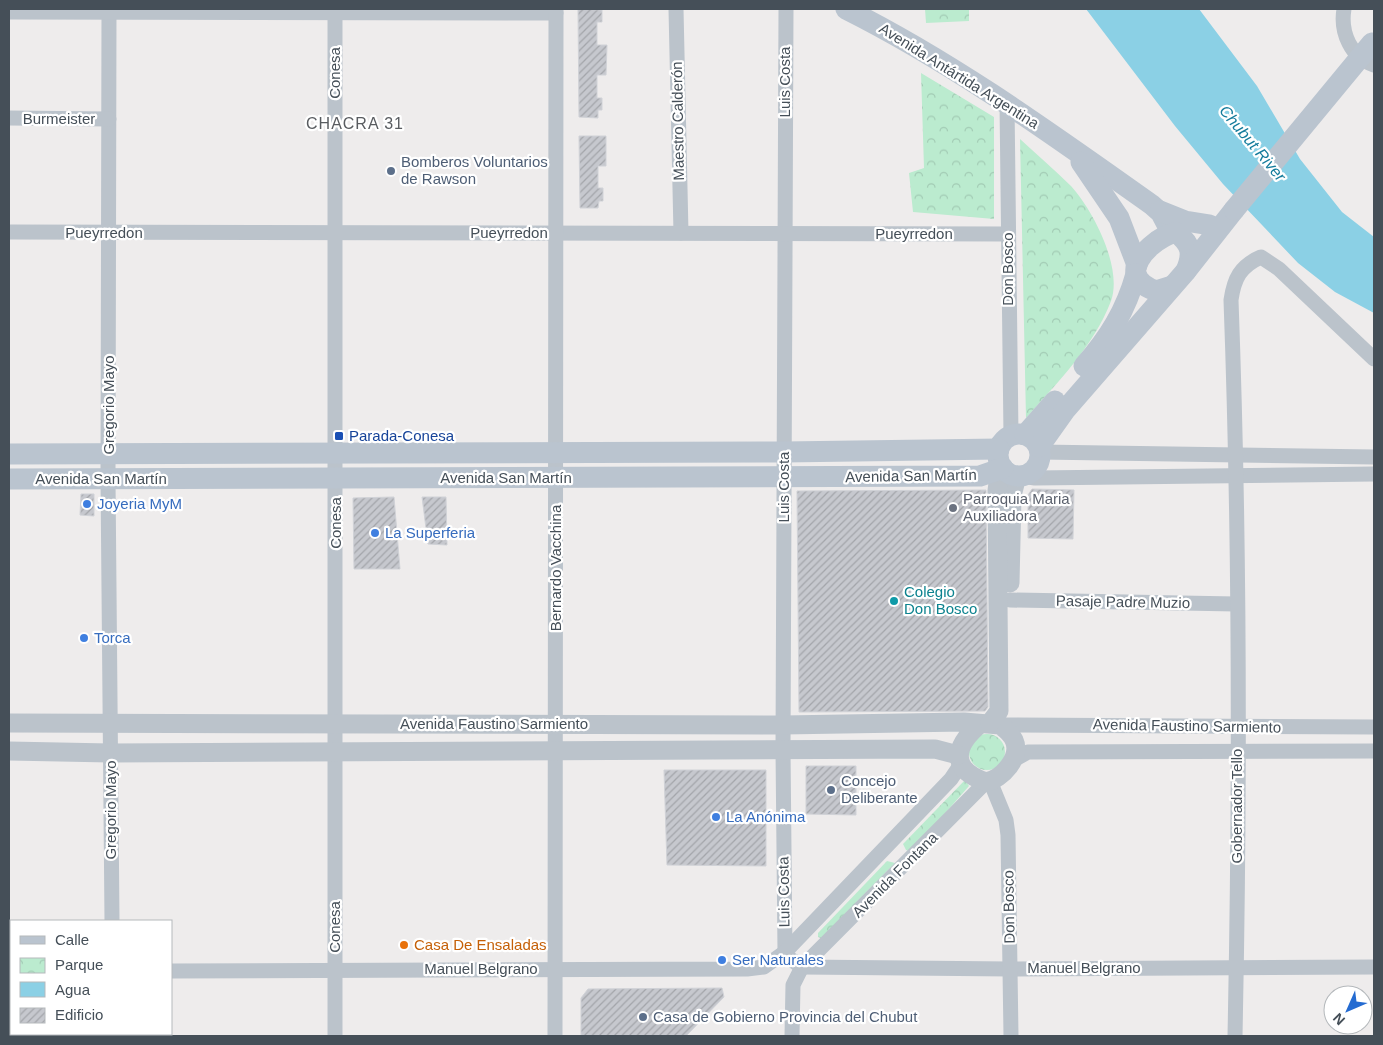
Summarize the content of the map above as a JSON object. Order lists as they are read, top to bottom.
{
  "streets": {
    "main road": ["Avenida Antártida Argentina", "Avenida San Martín"],
    "street": [
      "Conesa",
      "Luis Costa",
      "Burmeister",
      "Maestro Calderón",
      "Pueyrredon",
      "Don Bosco",
      "Gregorio Mayo",
      "Bernardo Vacchina",
      "Pasaje Padre Muzio",
      "Avenida Faustino Sarmiento",
      "Gobernador Tello",
      "Avenida Fontana",
      "Manuel Belgrano"
    ]
  },
  "crossings": [
    ["Conesa", "Pueyrredon"],
    ["Conesa", "Avenida San Martín"],
    ["Conesa", "Avenida Faustino Sarmiento"],
    ["Conesa", "Manuel Belgrano"],
    ["Avenida Antártida Argentina", "Don Bosco"],
    ["Luis Costa", "Pueyrredon"],
    ["Luis Costa", "Avenida San Martín"],
    ["Luis Costa", "Avenida Faustino Sarmiento"],
    ["Luis Costa", "Avenida Fontana"],
    ["Luis Costa", "Manuel Belgrano"],
    ["Burmeister", "Gregorio Mayo"],
    ["Maestro Calderón", "Pueyrredon"],
    ["Pueyrredon", "Don Bosco"],
    ["Pueyrredon", "Gregorio Mayo"],
    ["Pueyrredon", "Bernardo Vacchina"],
    ["Don Bosco", "Avenida San Martín"],
    ["Don Bosco", "Pasaje Padre Muzio"],
    ["Don Bosco", "Avenida Faustino Sarmiento"],
    ["Don Bosco", "Avenida Fontana"],
    ["Don Bosco", "Manuel Belgrano"],
    ["Gregorio Mayo", "Avenida San Martín"],
    ["Gregorio Mayo", "Avenida Faustino Sarmiento"],
    ["Avenida San Martín", "Bernardo Vacchina"],
    ["Avenida San Martín", "Gobernador Tello"],
    ["Bernardo Vacchina", "Avenida Faustino Sarmiento"],
    ["Bernardo Vacchina", "Manuel Belgrano"],
    ["Pasaje Padre Muzio", "Gobernador Tello"],
    ["Avenida Faustino Sarmiento", "Gobernador Tello"],
    ["Avenida Faustino Sarmiento", "Avenida Fontana"],
    ["Gobernador Tello", "Manuel Belgrano"],
    ["Avenida Fontana", "Manuel Belgrano"]
  ],
  "districts": ["CHACRA 31"],
  "water": ["Chubut River"],
  "places": {
    "other": [
      "Bomberos Voluntarios de Rawson",
      "Joyeria MyM",
      "Parroquia Maria Auxiliadora",
      "La Superferia",
      "Colegio Don Bosco",
      "Torca",
      "Concejo Deliberante",
      "La Anónima",
      "Casa De Ensaladas",
      "Ser Naturales",
      "Casa de Gobierno Provincia del Chubut"
    ],
    "transit": ["Parada-Conesa"]
  },
  "legend": [
    "Calle",
    "Parque",
    "Agua",
    "Edificio"
  ],
  "north": "bottom left"
}
